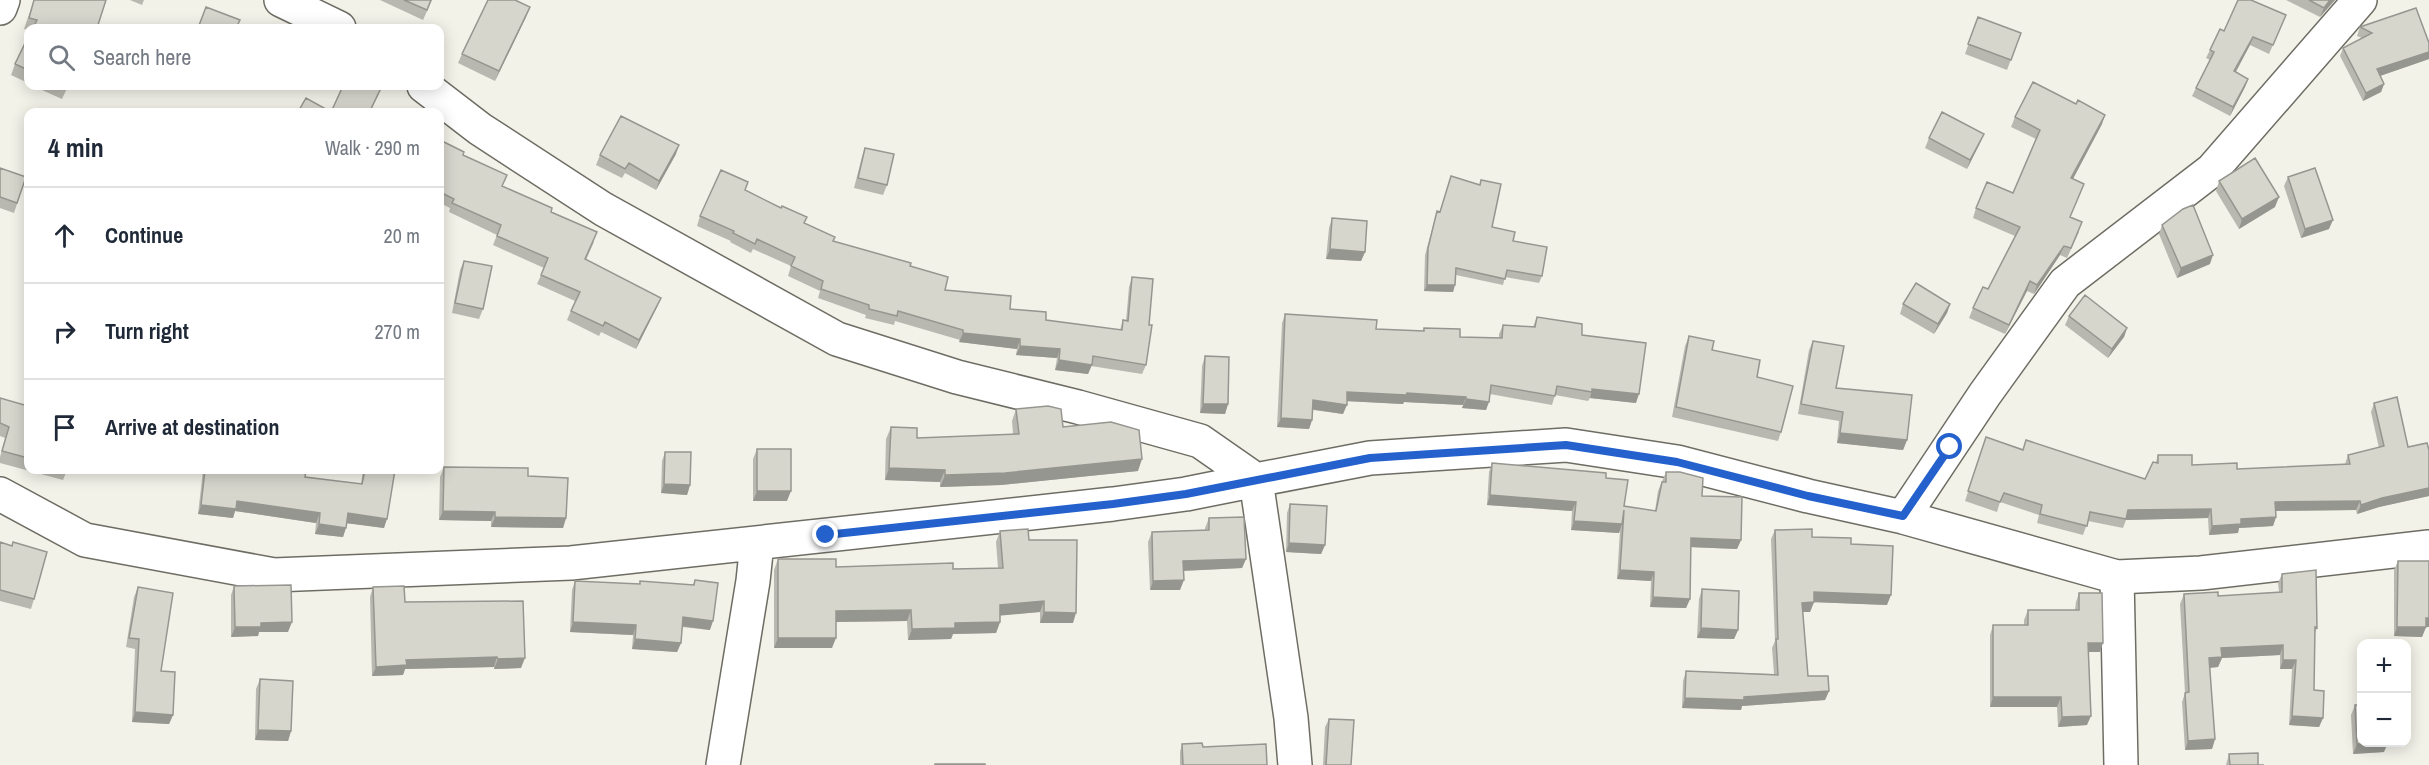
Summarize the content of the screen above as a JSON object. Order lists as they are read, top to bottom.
{
  "page": {
    "search": "Search here",
    "heading": ["4 min", "Walk · 290 m"],
    "list": [
      ["Continue", "20 m"],
      ["Turn right", "270 m"],
      "Arrive at destination"
    ],
    "map_buttons": ["+", "−"]
  }
}
